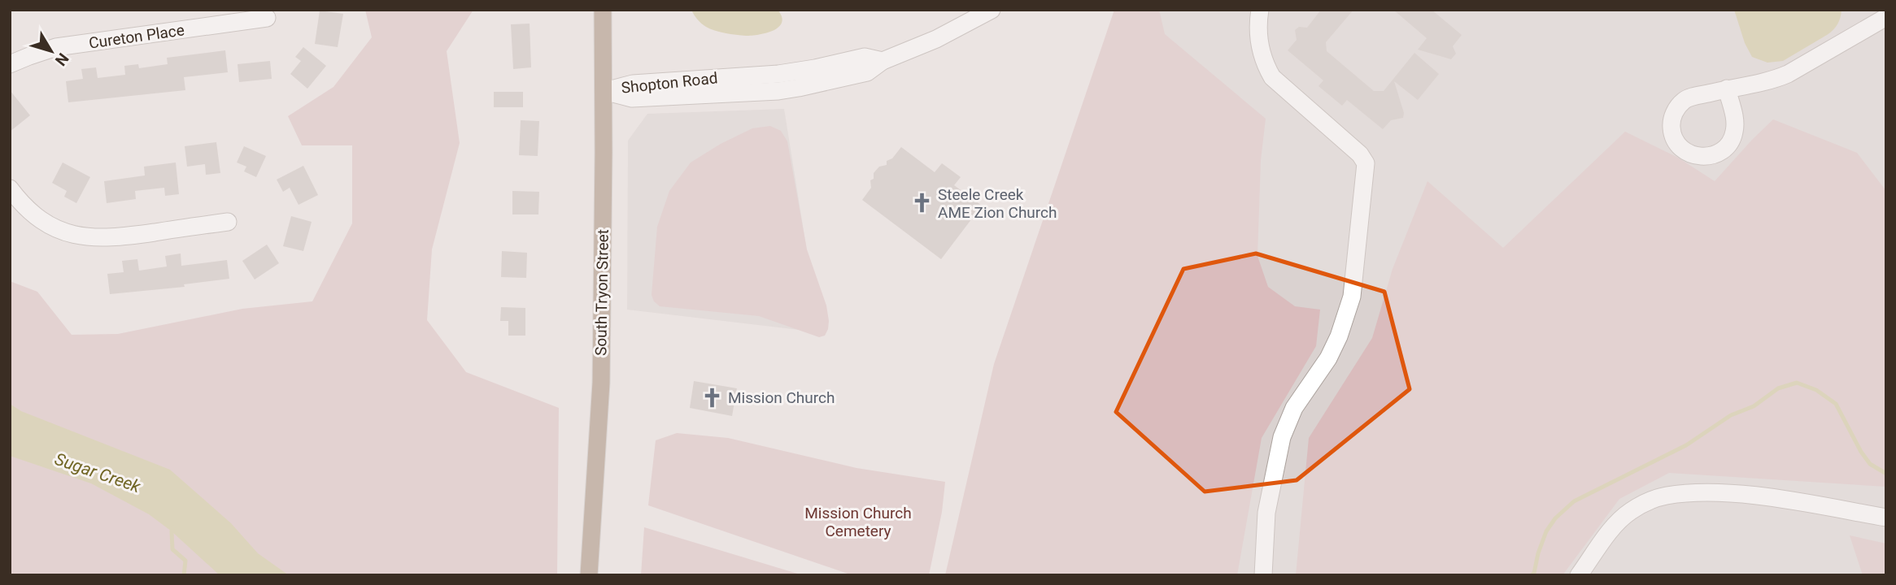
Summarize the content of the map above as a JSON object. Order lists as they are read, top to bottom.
{
  "streets": {
    "main road": ["South Tryon Street"],
    "street": ["Cureton Place", "Shopton Road"]
  },
  "crossings": [
    ["Shopton Road", "South Tryon Street"]
  ],
  "water": ["Sugar Creek"],
  "parks": ["Mission Church Cemetery"],
  "places": {
    "church": ["Steele Creek AME Zion Church", "Mission Church"]
  },
  "north": "bottom right"
}
